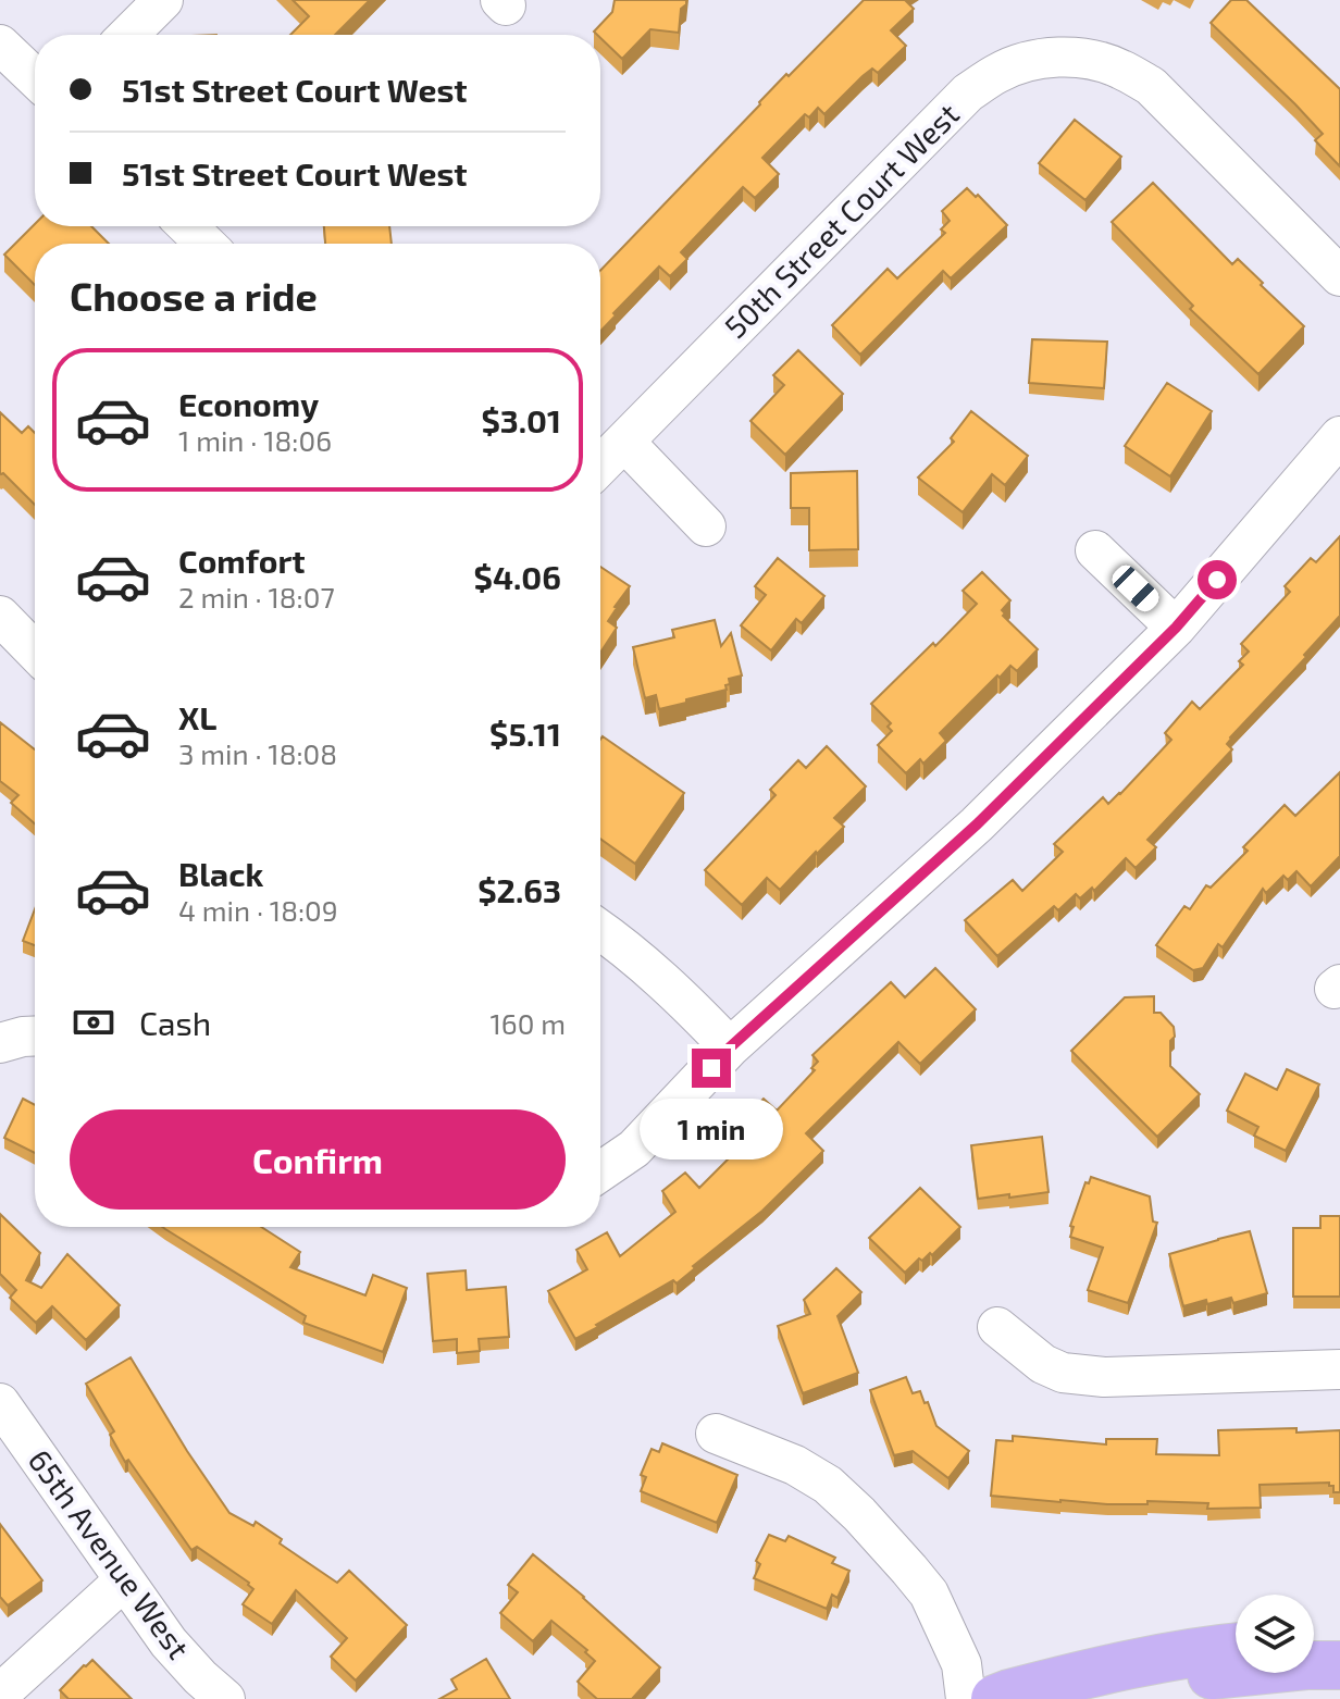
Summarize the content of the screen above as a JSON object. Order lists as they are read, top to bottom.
{
  "streets": {
    "street": ["50th Street Court West", "65th Avenue West"]
  },
  "page": {
    "banner": ["51st Street Court West", "51st Street Court West"],
    "heading": "Choose a ride",
    "list": [
      {
        "name": "Economy",
        "note": "1 min · 18:06",
        "value": "$3.01"
      },
      {
        "name": "Comfort",
        "note": "2 min · 18:07",
        "value": "$4.06"
      },
      {
        "name": "XL",
        "note": "3 min · 18:08",
        "value": "$5.11"
      },
      {
        "name": "Black",
        "note": "4 min · 18:09",
        "value": "$2.63"
      }
    ],
    "pay": ["Cash", "160 m"],
    "buttons": "Confirm",
    "bubble": "1 min"
  }
}
